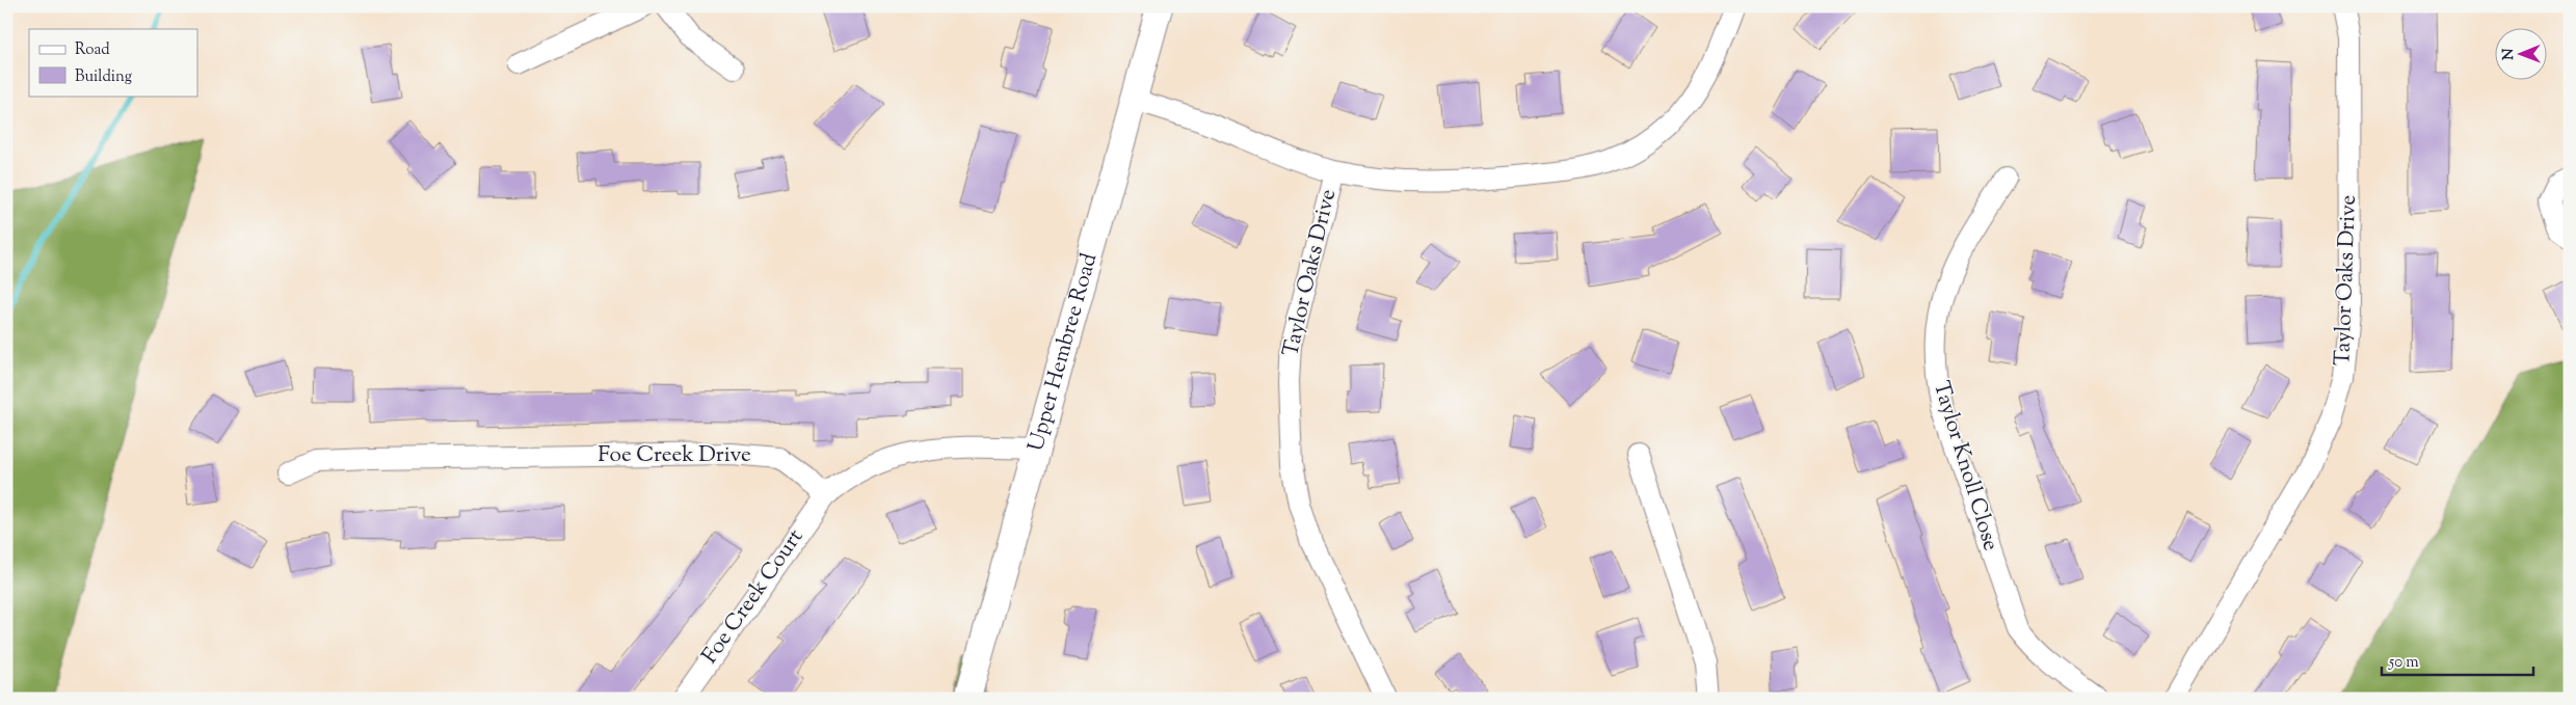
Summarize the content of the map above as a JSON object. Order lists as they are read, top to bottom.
{
  "streets": {
    "street": [
      "Taylor Oaks Drive",
      "Upper Hembree Road",
      "Foe Creek Drive",
      "Taylor Knoll Close",
      "Foe Creek Court"
    ]
  },
  "crossings": [
    ["Taylor Oaks Drive", "Upper Hembree Road"],
    ["Foe Creek Drive", "Foe Creek Court"]
  ],
  "legend": ["Road", "Building"],
  "scale_bar": "50 m",
  "north": "left"
}
